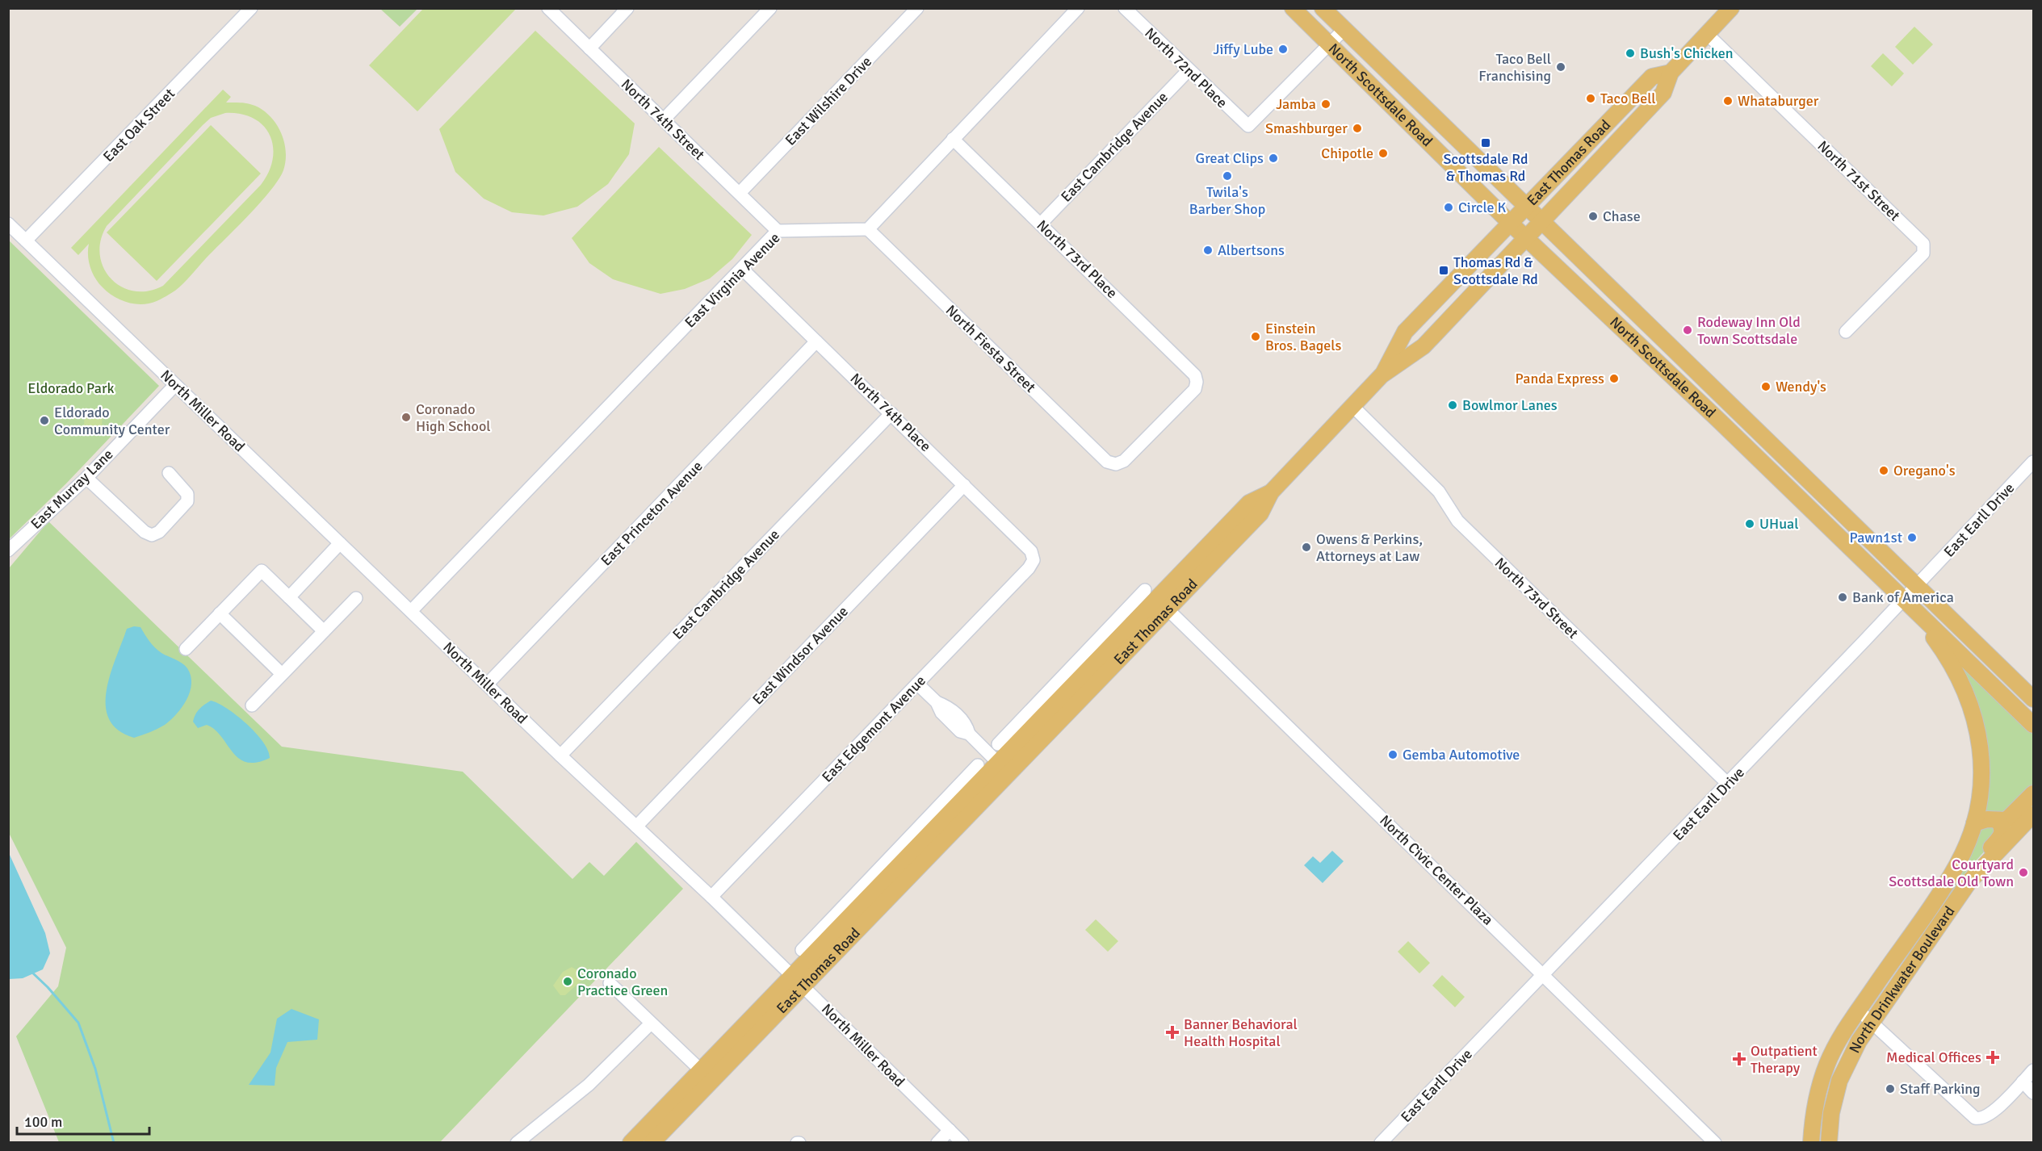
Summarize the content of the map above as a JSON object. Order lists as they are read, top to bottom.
{
  "streets": {
    "main road": ["North Scottsdale Road", "East Thomas Road", "North Drinkwater Boulevard"],
    "street": [
      "North 72nd Place",
      "East Wilshire Drive",
      "North 74th Street",
      "East Oak Street",
      "East Cambridge Avenue",
      "North 71st Street",
      "North 73rd Place",
      "East Virginia Avenue",
      "North Fiesta Street",
      "North Miller Road",
      "North 74th Place",
      "East Murray Lane",
      "East Princeton Avenue",
      "East Earll Drive",
      "North 73rd Street",
      "East Windsor Avenue",
      "East Edgemont Avenue",
      "North Civic Center Plaza"
    ]
  },
  "crossings": [
    ["North 72nd Place", "North Scottsdale Road"],
    ["North 72nd Place", "East Cambridge Avenue"],
    ["North Scottsdale Road", "East Thomas Road"],
    ["North Scottsdale Road", "East Earll Drive"],
    ["North Scottsdale Road", "North Drinkwater Boulevard"],
    ["East Wilshire Drive", "North 74th Street"],
    ["North 74th Street", "East Virginia Avenue"],
    ["East Oak Street", "North Miller Road"],
    ["East Cambridge Avenue", "North 73rd Place"],
    ["East Cambridge Avenue", "North Miller Road"],
    ["East Cambridge Avenue", "North 74th Place"],
    ["East Thomas Road", "North 71st Street"],
    ["East Thomas Road", "North Miller Road"],
    ["East Thomas Road", "North 73rd Street"],
    ["East Thomas Road", "North Civic Center Plaza"],
    ["North 73rd Place", "North Fiesta Street"],
    ["East Virginia Avenue", "North Fiesta Street"],
    ["East Virginia Avenue", "North Miller Road"],
    ["East Virginia Avenue", "North 74th Place"],
    ["North Miller Road", "East Murray Lane"],
    ["North Miller Road", "East Princeton Avenue"],
    ["North Miller Road", "East Windsor Avenue"],
    ["North Miller Road", "East Edgemont Avenue"],
    ["North 74th Place", "East Princeton Avenue"],
    ["North 74th Place", "East Windsor Avenue"],
    ["North 74th Place", "East Edgemont Avenue"],
    ["East Earll Drive", "North 73rd Street"],
    ["East Earll Drive", "North Civic Center Plaza"]
  ],
  "parks": ["Eldorado Park"],
  "places": {
    "other": [
      "Jiffy Lube",
      "Bush's Chicken",
      "Taco Bell Franchising",
      "Taco Bell",
      "Whataburger",
      "Jamba",
      "Smashburger",
      "Chipotle",
      "Great Clips",
      "Twila's Barber Shop",
      "Circle K",
      "Chase",
      "Albertsons",
      "Rodeway Inn Old Town Scottsdale",
      "Einstein Bros. Bagels",
      "Panda Express",
      "Wendy's",
      "Bowlmor Lanes",
      "Coronado High School",
      "Eldorado Community Center",
      "Oregano's",
      "UHual",
      "Pawn1st",
      "Owens & Perkins, Attorneys at Law",
      "Bank of America",
      "Gemba Automotive",
      "Courtyard Scottsdale Old Town",
      "Coronado Practice Green",
      "Staff Parking"
    ],
    "transit": ["Scottsdale Rd & Thomas Rd", "Thomas Rd & Scottsdale Rd"],
    "health": ["Banner Behavioral Health Hospital", "Medical Offices", "Outpatient Therapy"]
  },
  "scale_bar": "100 m"
}
